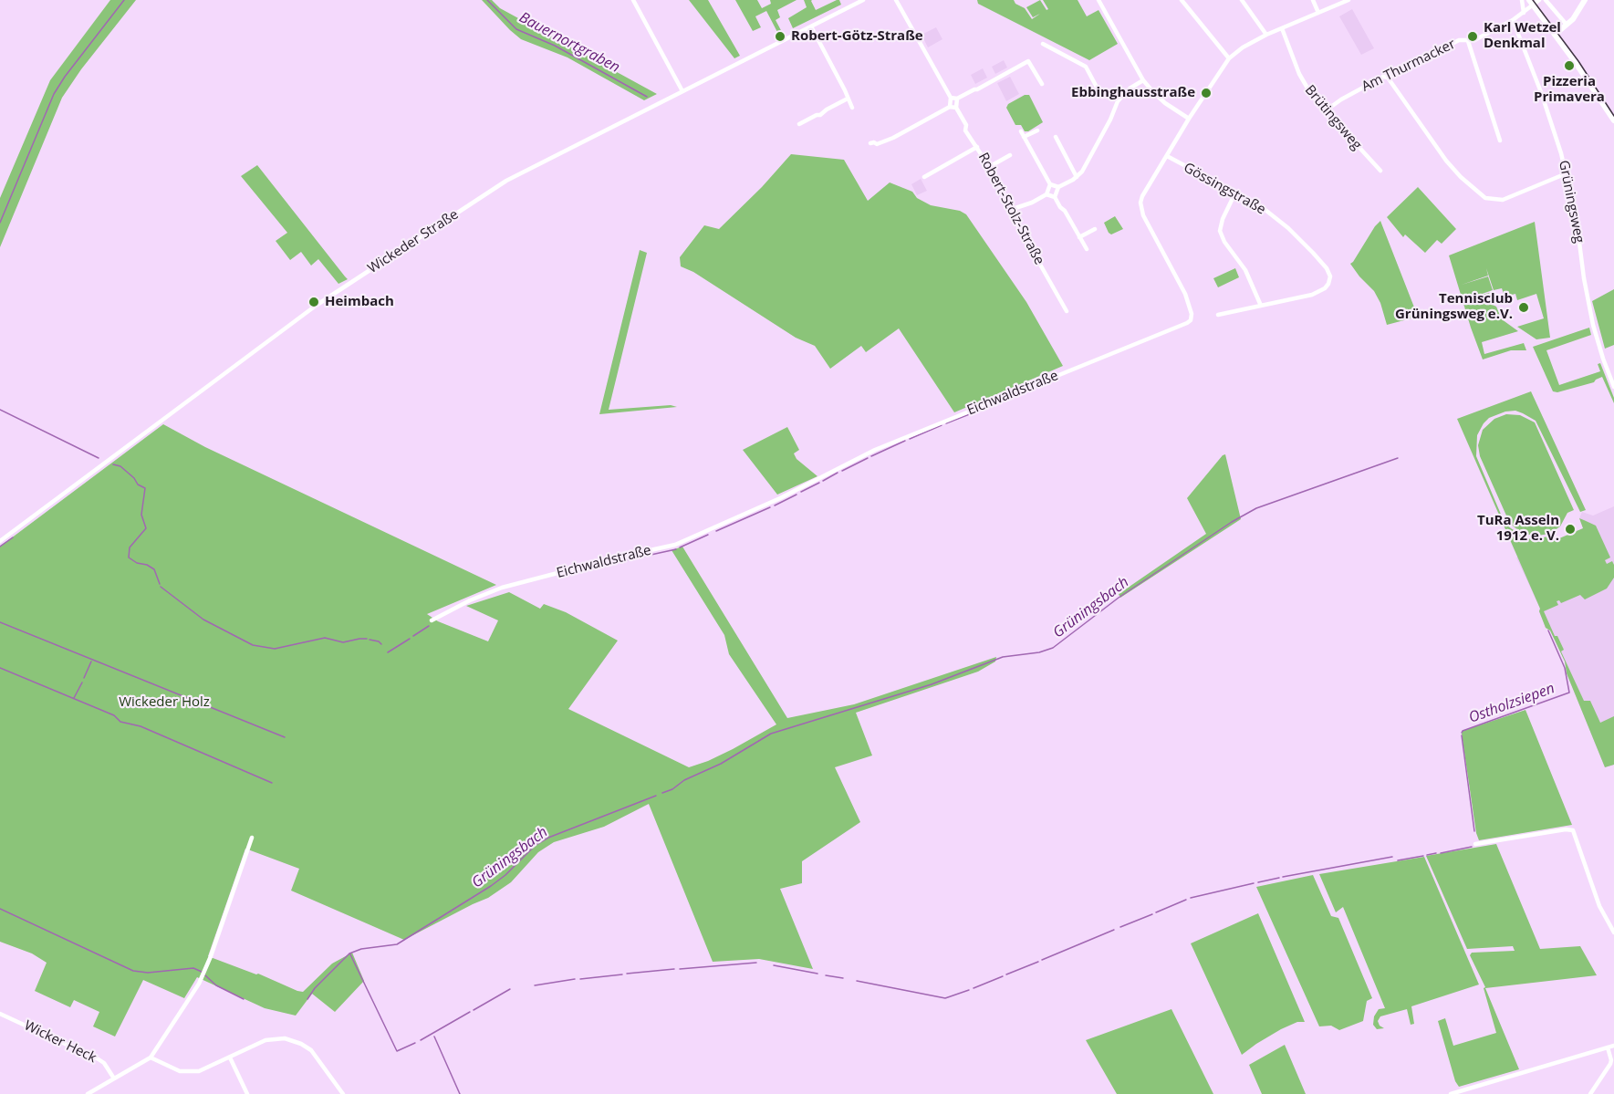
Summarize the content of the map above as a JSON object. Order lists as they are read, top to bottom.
{
  "streets": {
    "street": [
      "Am Thurmacker",
      "Brütingsweg",
      "Gössingstraße",
      "Grüningsweg",
      "Robert-Stolz-Straße",
      "Wickeder Straße",
      "Eichwaldstraße",
      "Wicker Heck"
    ]
  },
  "crossings": [
    ["Am Thurmacker", "Brütingsweg"],
    ["Am Thurmacker", "Grüningsweg"],
    ["Brütingsweg", "Eichwaldstraße"],
    ["Gössingstraße", "Eichwaldstraße"]
  ],
  "water": ["Bauernortgraben", "Grüningsbach", "Ostholzsiepen"],
  "parks": ["Wickeder Holz"],
  "places": [
    "Robert-Götz-Straße",
    "Karl Wetzel Denkmal",
    "Pizzeria Primavera",
    "Ebbinghausstraße",
    "Heimbach",
    "Tennisclub Grüningsweg e.V.",
    "TuRa Asseln 1912 e. V."
  ]
}
